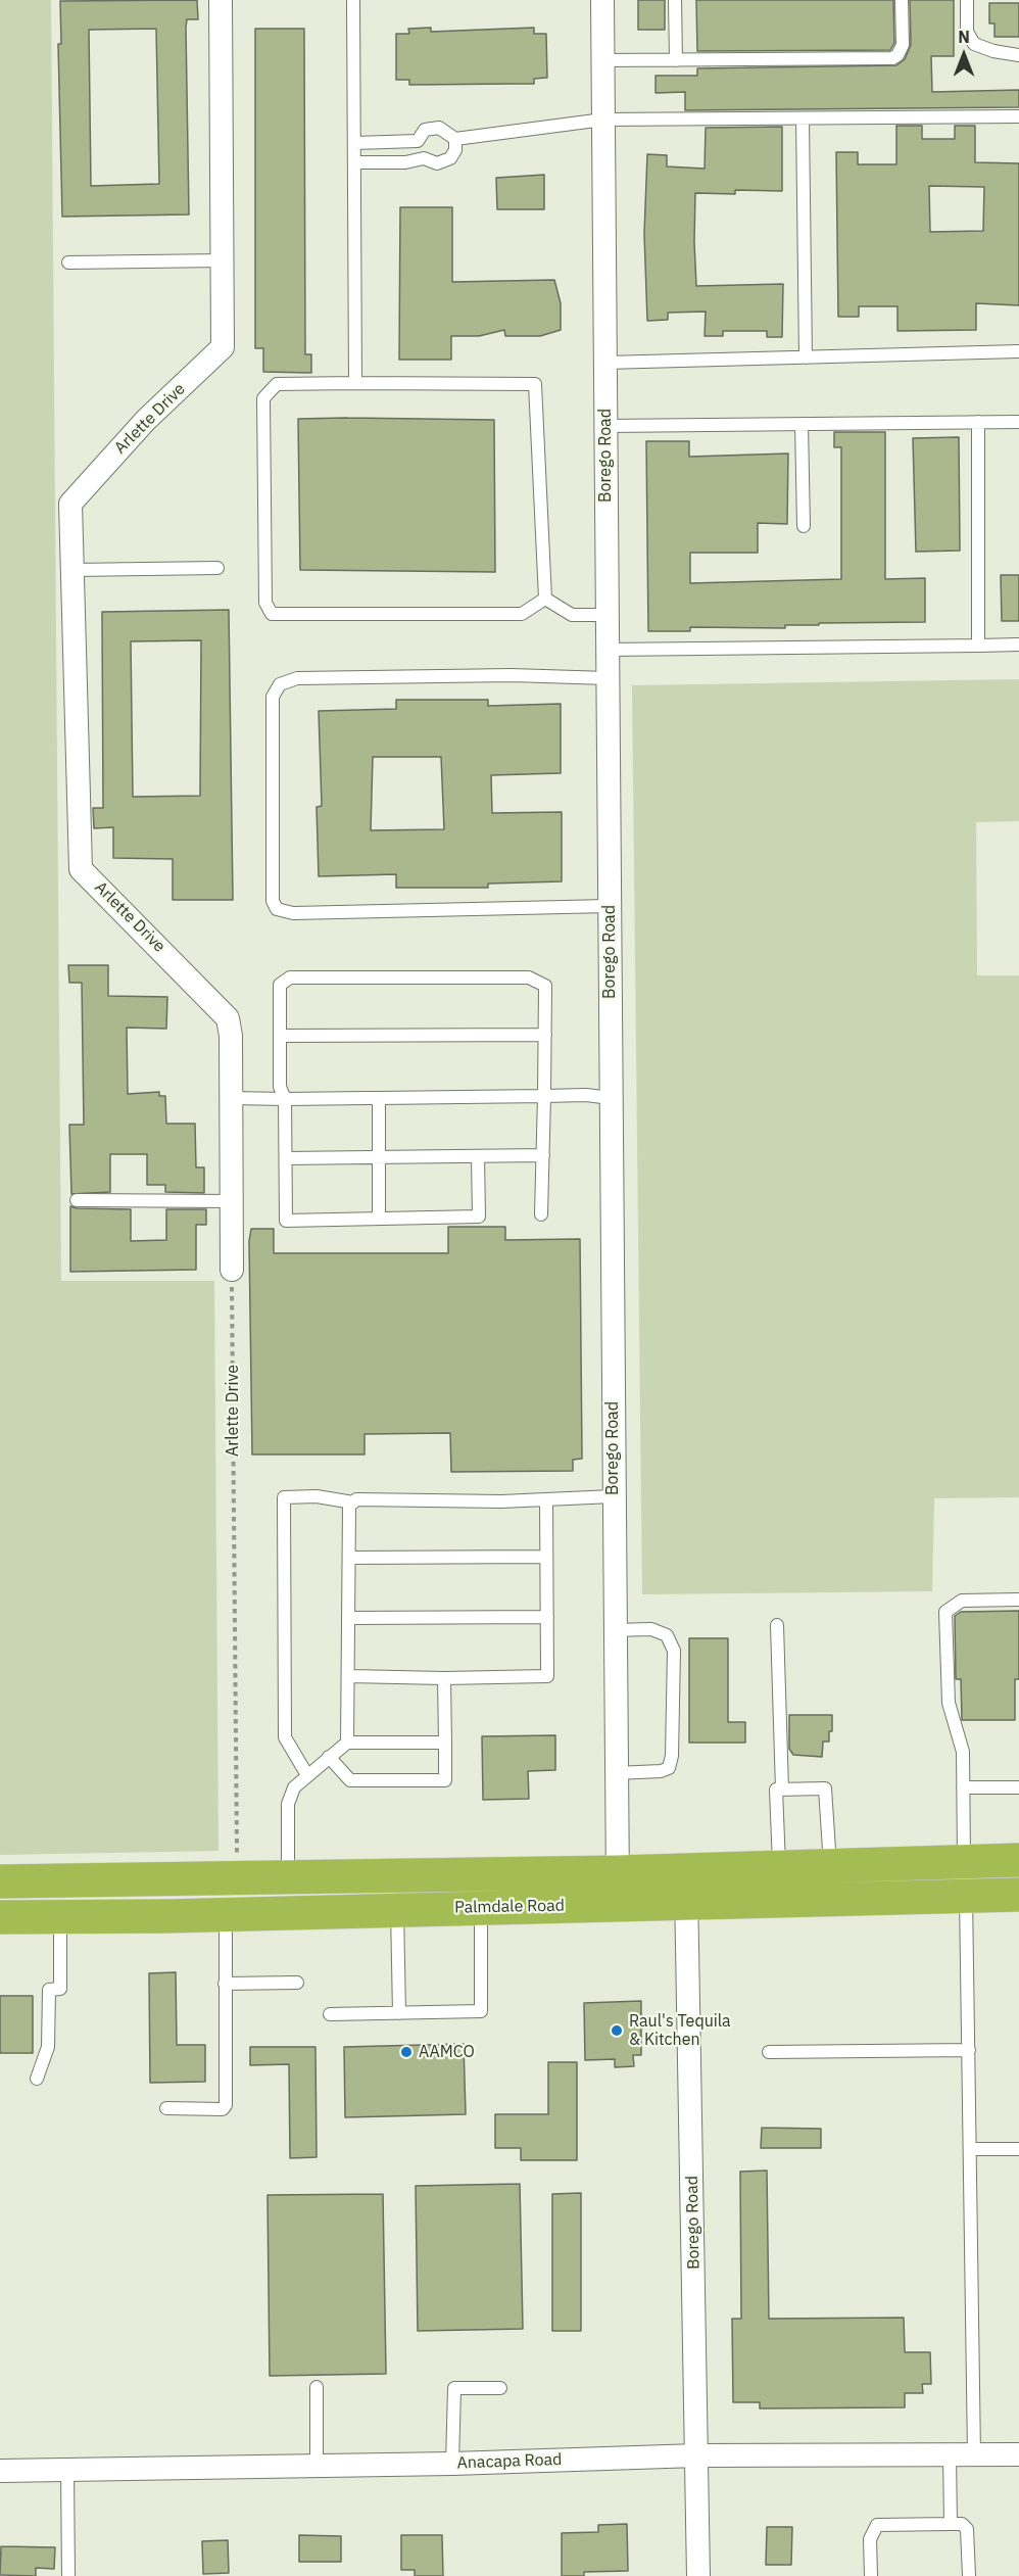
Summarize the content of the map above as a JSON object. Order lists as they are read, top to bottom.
{
  "streets": {
    "highway": ["Palmdale Road"],
    "street": ["Arlette Drive", "Borego Road", "Anacapa Road"]
  },
  "crossings": [
    ["Arlette Drive", "Palmdale Road"],
    ["Borego Road", "Palmdale Road"],
    ["Borego Road", "Anacapa Road"]
  ],
  "places": ["Raul's Tequila & Kitchen", "AAMCO"],
  "north": "top"
}
